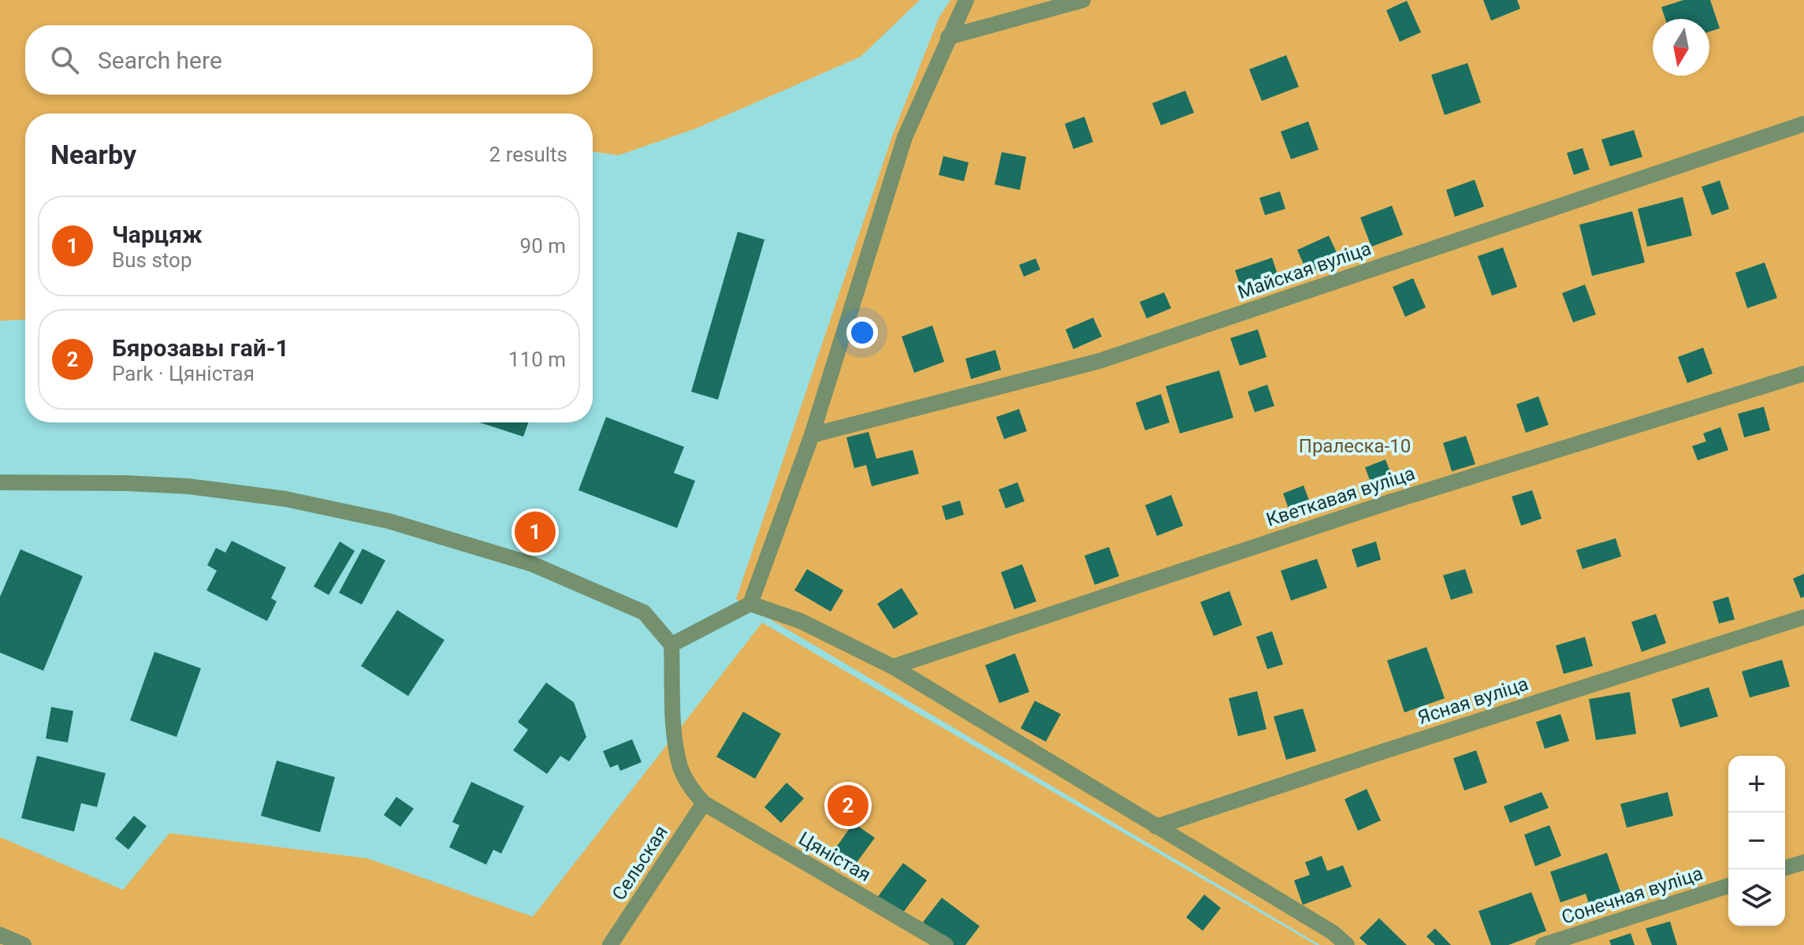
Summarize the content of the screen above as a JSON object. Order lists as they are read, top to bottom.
{
  "streets": {
    "street": [
      "Майская вуліца",
      "Кветкавая вуліца",
      "Ясная вуліца",
      "Цяністая",
      "Сельская",
      "Сонечная вуліца"
    ]
  },
  "crossings": [
    ["Цяністая", "Сельская"]
  ],
  "parks": ["Пралеска-10"],
  "north": "bottom",
  "page": {
    "search": "Search here",
    "heading": ["Nearby", "2 results"],
    "list": [
      {
        "mark": "1",
        "name": "Чарцяж",
        "note": "Bus stop",
        "value": "90 m"
      },
      {
        "mark": "2",
        "name": "Бярозавы гай-1",
        "note": "Park · Цяністая",
        "value": "110 m"
      }
    ],
    "pins": ["1", "2"],
    "map_buttons": ["+", "−"]
  }
}
